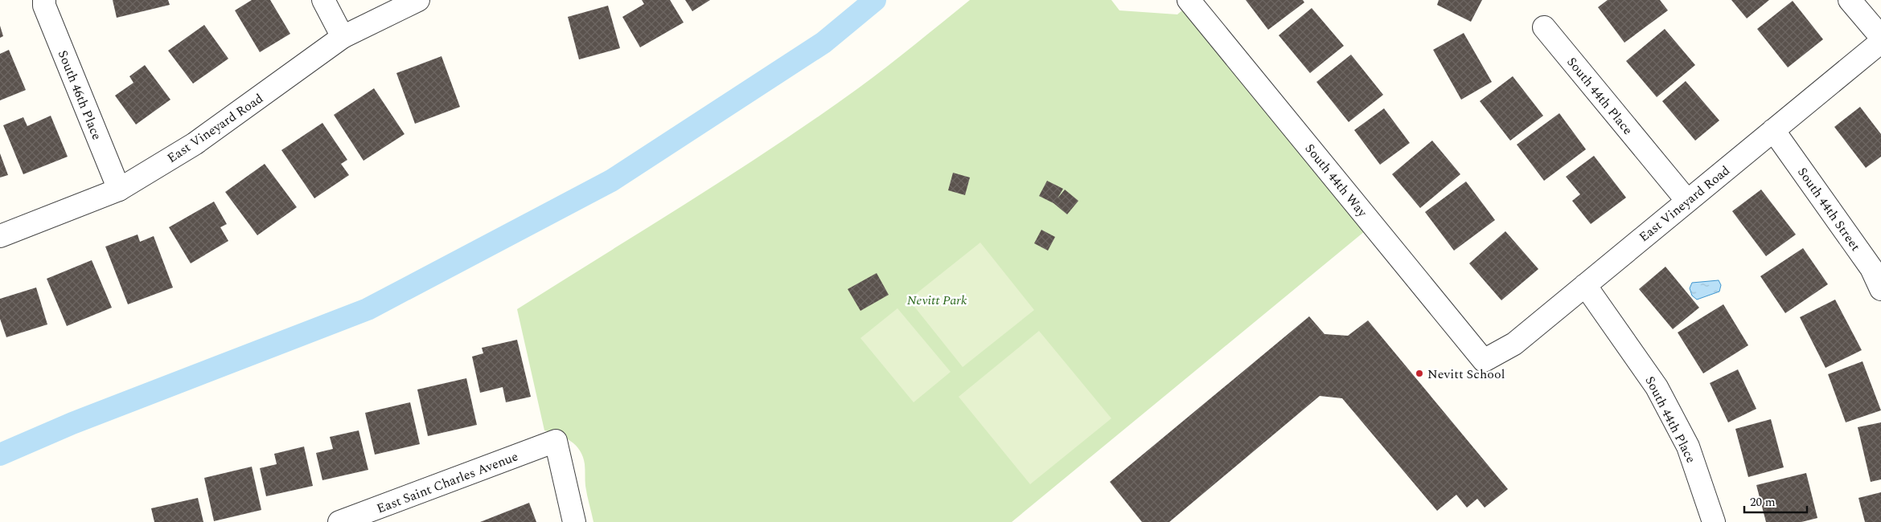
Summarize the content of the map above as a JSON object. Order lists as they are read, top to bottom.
{
  "streets": {
    "street": [
      "South 46th Place",
      "South 44th Place",
      "East Vineyard Road",
      "South 44th Way",
      "South 44th Street",
      "East Saint Charles Avenue"
    ]
  },
  "crossings": [
    ["South 46th Place", "East Vineyard Road"],
    ["South 44th Place", "East Vineyard Road"],
    ["East Vineyard Road", "South 44th Way"],
    ["East Vineyard Road", "South 44th Street"]
  ],
  "parks": ["Nevitt Park"],
  "places": ["Nevitt School"],
  "scale_bar": "20 m"
}
